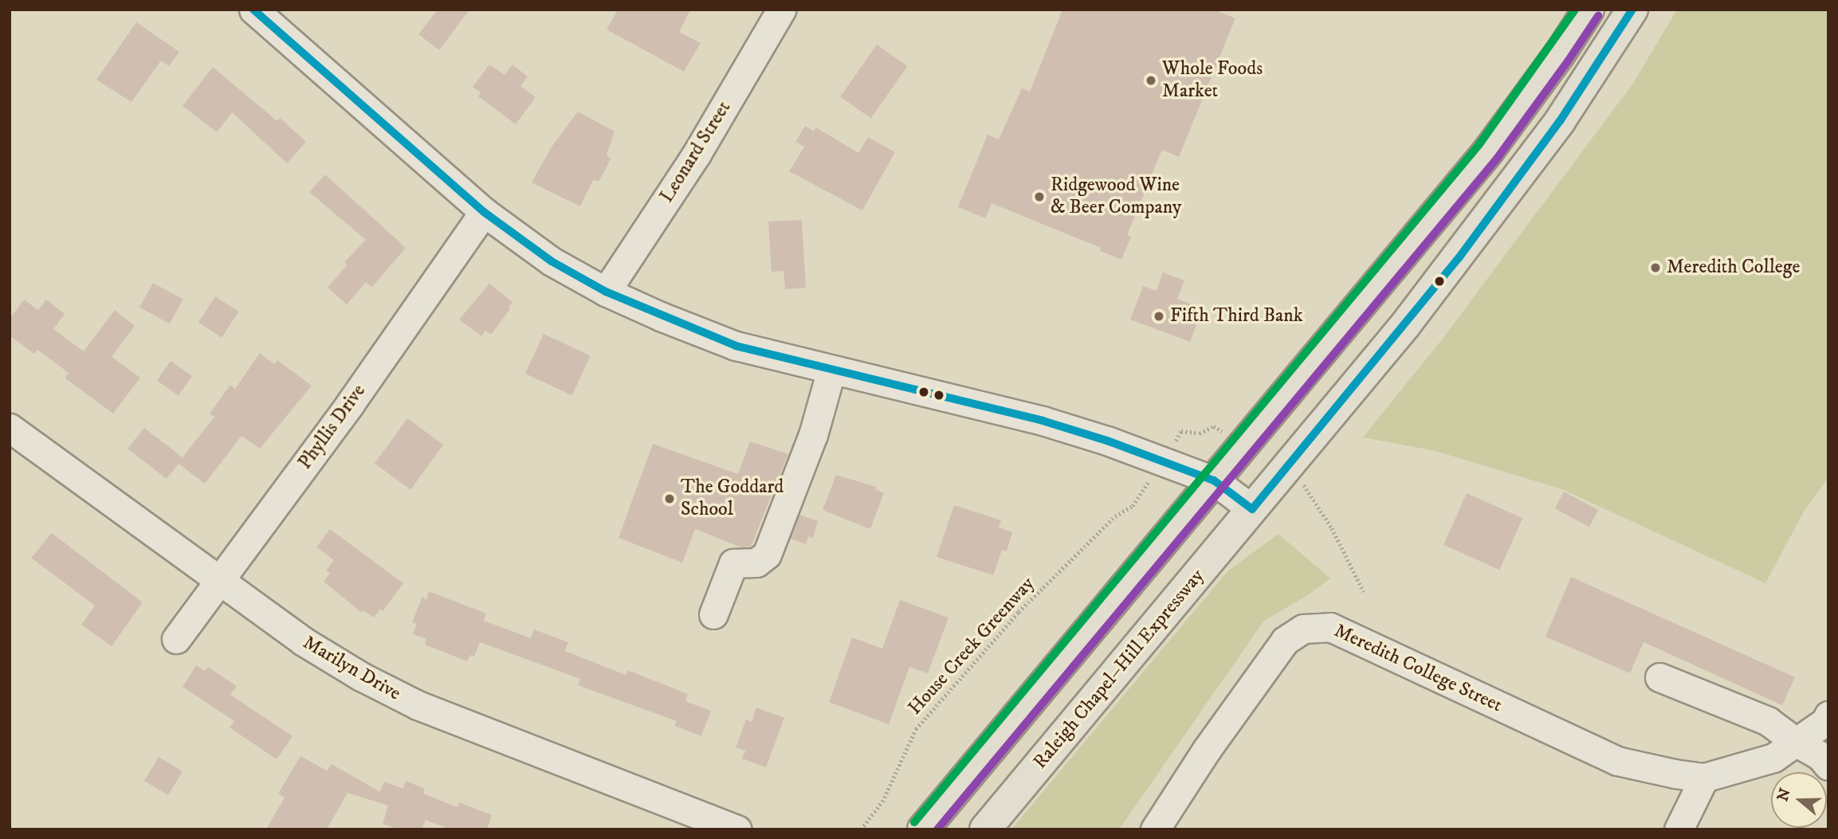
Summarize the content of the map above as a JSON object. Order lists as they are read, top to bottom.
{
  "streets": {
    "main road": ["Raleigh Chapel–Hill Expressway"],
    "street": [
      "Leonard Street",
      "Phyllis Drive",
      "Marilyn Drive",
      "Meredith College Street"
    ],
    "path": ["House Creek Greenway"]
  },
  "crossings": [
    ["Phyllis Drive", "Marilyn Drive"]
  ],
  "places": [
    "Whole Foods Market",
    "Ridgewood Wine & Beer Company",
    "Meredith College",
    "Fifth Third Bank",
    "The Goddard School"
  ],
  "north": "left"
}
